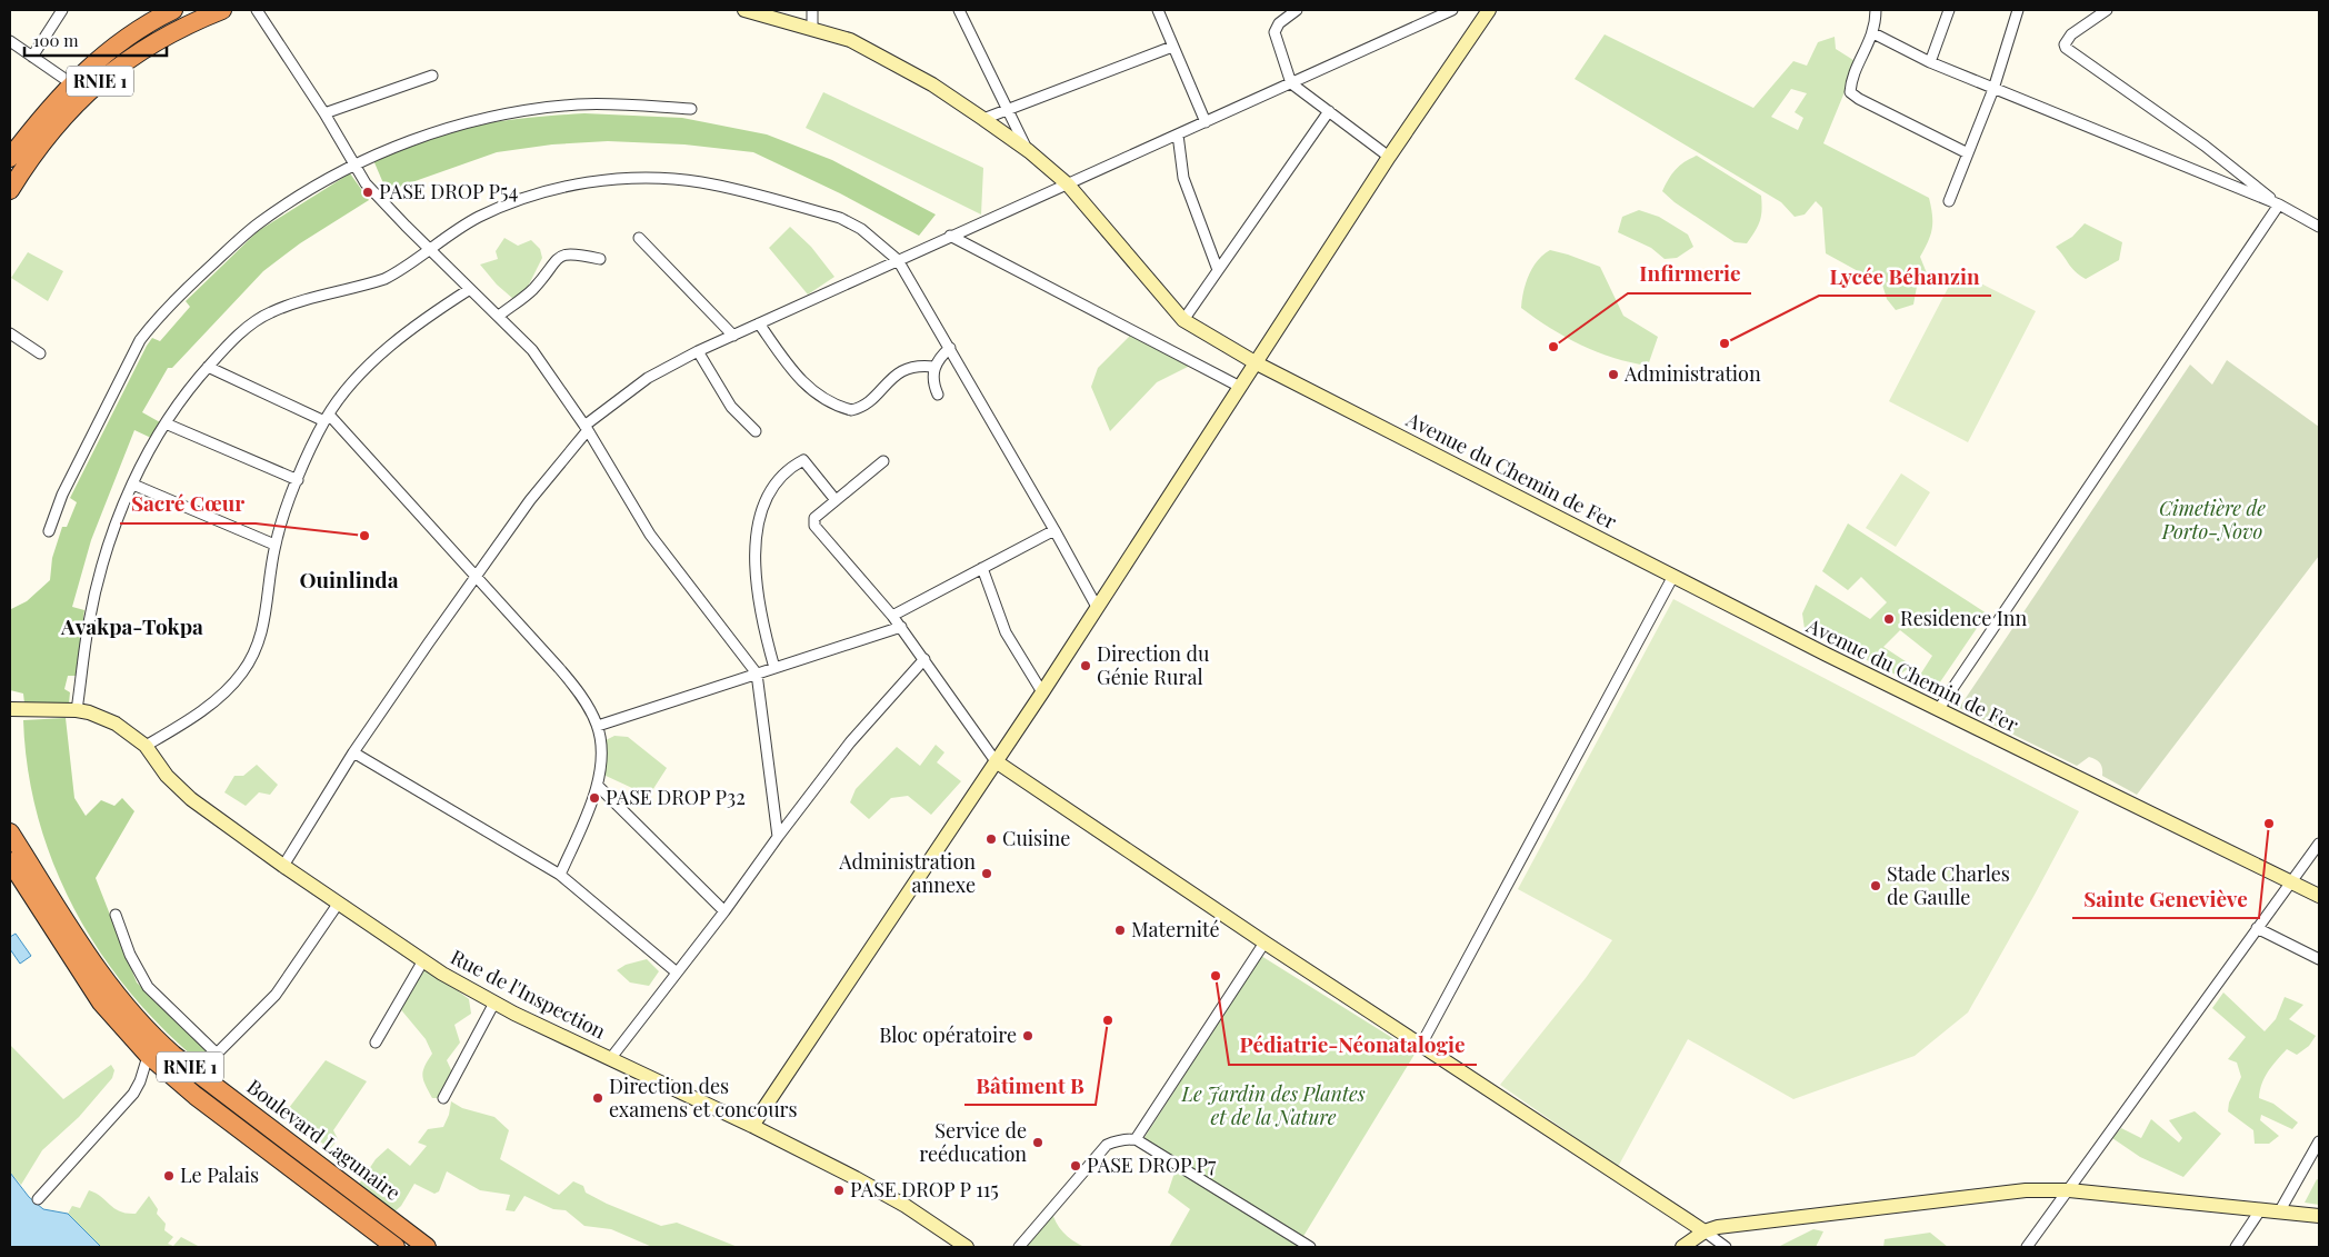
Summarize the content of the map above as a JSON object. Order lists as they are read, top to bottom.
{
  "streets": {
    "highway": ["RNIE 1", "Boulevard Lagunaire"],
    "street": ["Avenue du Chemin de Fer", "Rue de l'Inspection"]
  },
  "districts": ["Ouinlinda", "Avakpa-Tokpa"],
  "parks": ["Cimetière de Porto-Novo", "Le Jardin des Plantes et de la Nature"],
  "places": [
    "PASE DROP P54",
    "Lycée Béhanzin",
    "Infirmerie",
    "Administration",
    "Sacré Cœur",
    "Residence Inn",
    "Direction du Génie Rural",
    "PASE DROP P32",
    "Sainte Geneviève",
    "Cuisine",
    "Administration annexe",
    "Stade Charles de Gaulle",
    "Maternité",
    "Pédiatrie-Néonatalogie",
    "Bâtiment B",
    "Bloc opératoire",
    "Direction des examens et concours",
    "Service de reéducation",
    "PASE DROP P7",
    "Le Palais",
    "PASE DROP P 115"
  ],
  "scale_bar": "100 m"
}
